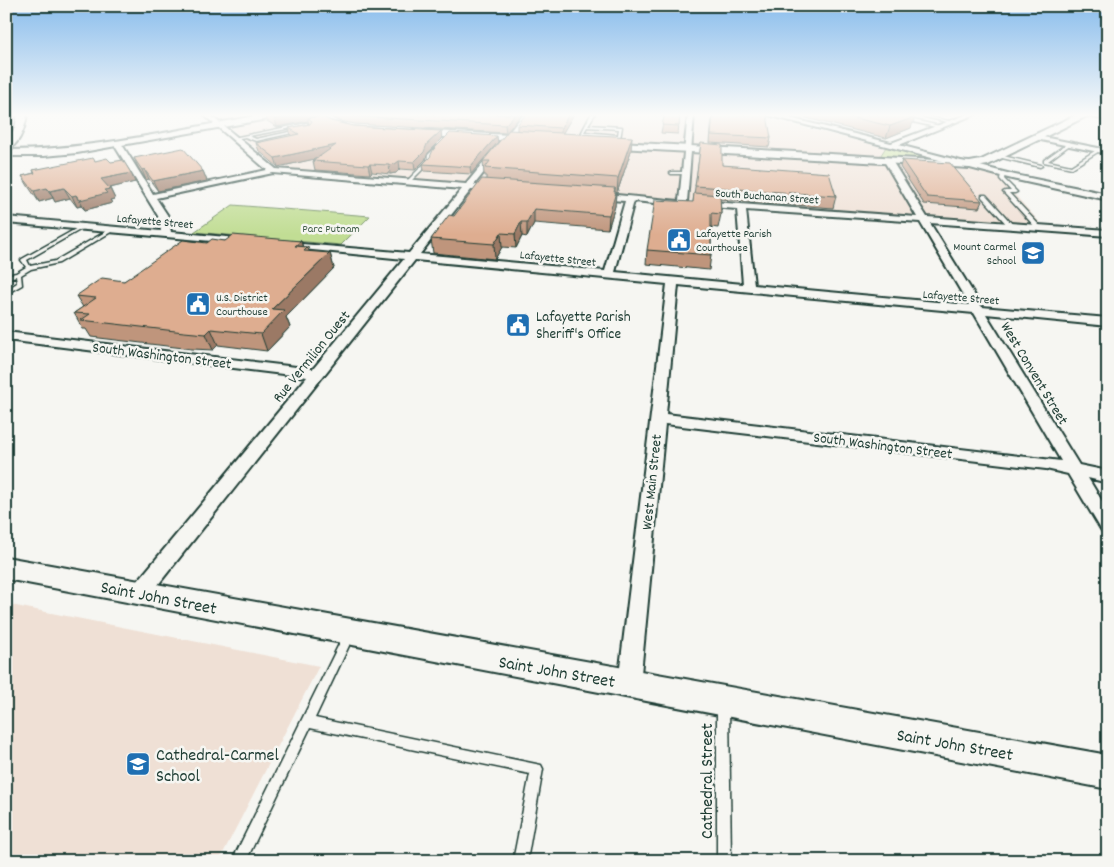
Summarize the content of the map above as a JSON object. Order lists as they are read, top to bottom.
{
  "streets": {
    "street": [
      "South Buchanan Street",
      "Lafayette Street",
      "South Washington Street",
      "Rue Vermilion Ouest",
      "West Convent Street",
      "West Main Street",
      "Saint John Street"
    ],
    "lane": ["Cathedral Street"]
  },
  "crossings": [
    ["South Buchanan Street", "West Convent Street"],
    ["Lafayette Street", "Rue Vermilion Ouest"],
    ["Lafayette Street", "West Convent Street"],
    ["Lafayette Street", "West Main Street"],
    ["South Washington Street", "Rue Vermilion Ouest"],
    ["South Washington Street", "West Convent Street"],
    ["South Washington Street", "West Main Street"],
    ["Rue Vermilion Ouest", "Saint John Street"],
    ["West Main Street", "Saint John Street"],
    ["Saint John Street", "Cathedral Street"]
  ],
  "parks": ["Parc Putnam"],
  "places": {
    "public building": ["Lafayette Parish Courthouse", "U.S. District Courthouse", "Lafayette Parish Sheriff's Office"],
    "school or university": ["Mount Carmel School", "Cathedral-Carmel School"]
  }
}
